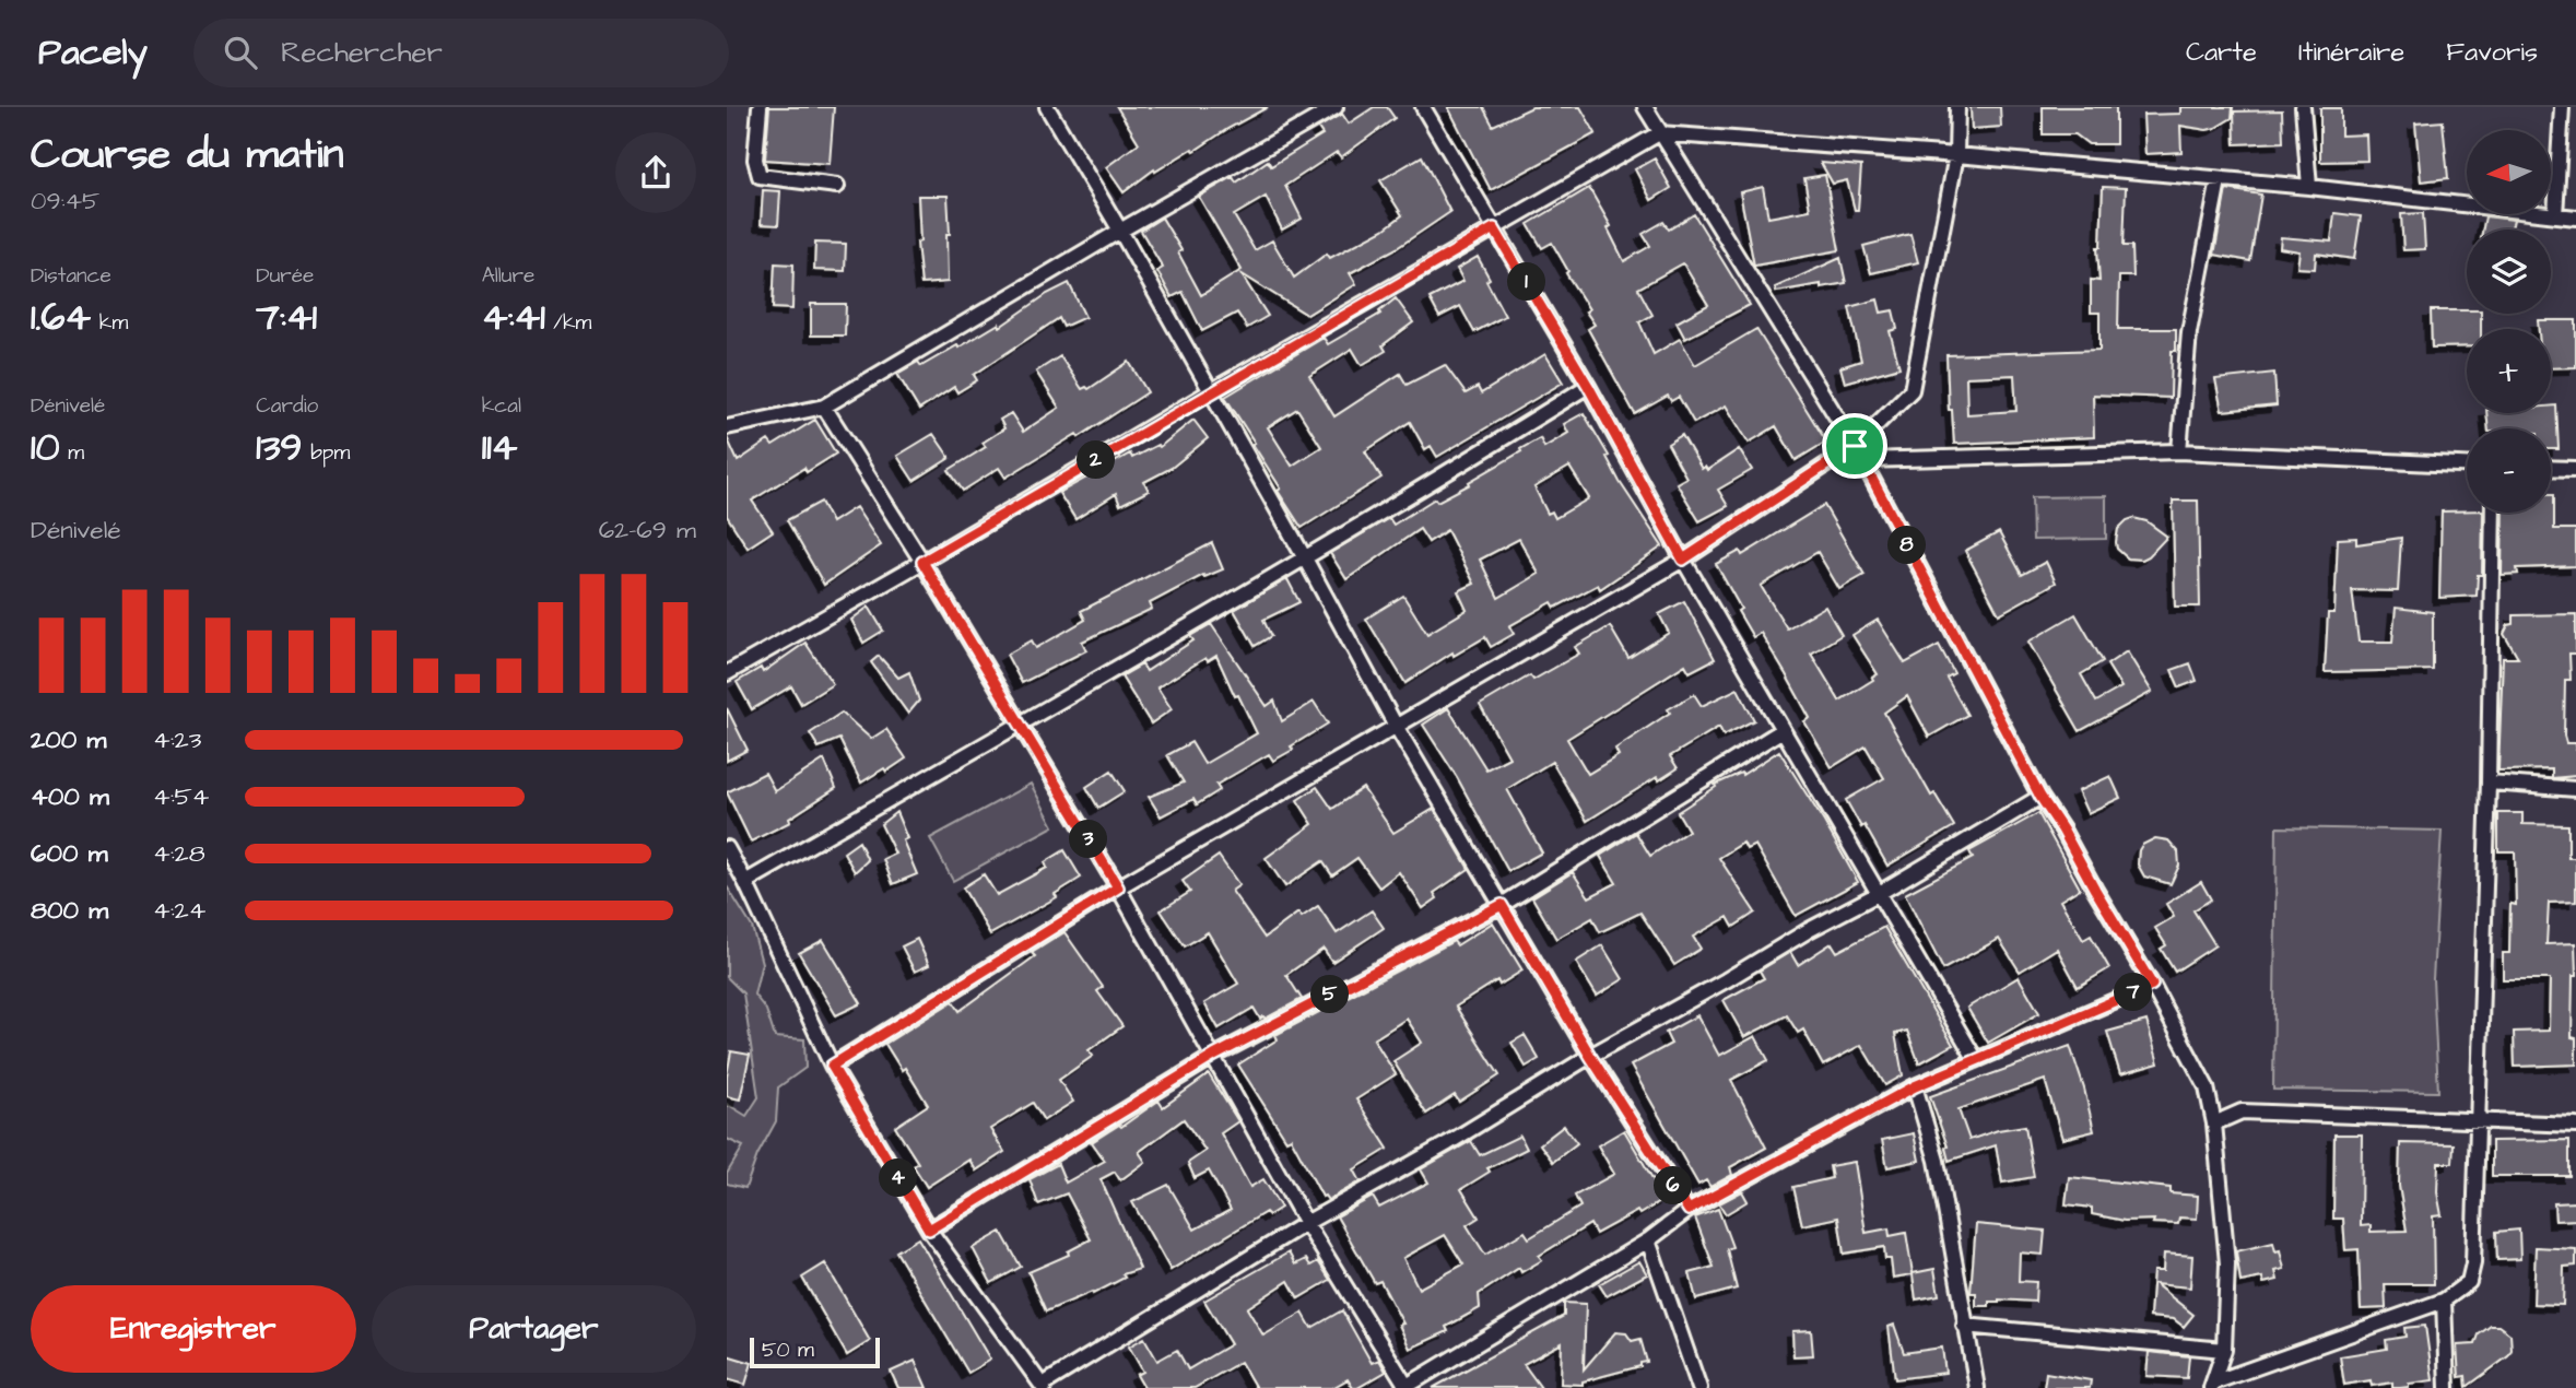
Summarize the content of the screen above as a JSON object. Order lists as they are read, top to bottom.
{
  "scale_bar": "50 m",
  "north": "left",
  "page": {
    "header": "Pacely",
    "search": "Rechercher",
    "nav": ["Carte", "Itinéraire", "Favoris"],
    "heading": ["Course du matin", "09:45"],
    "map_buttons": ["+", "−"],
    "stats": [
      ["Distance", "1.64 km"],
      ["Durée", "7:41"],
      ["Allure", "4:41 /km"],
      ["Dénivelé", "10 m"],
      ["Cardio", "139 bpm"],
      ["kcal", "114"]
    ],
    "pins": [
      "1",
      "2",
      "8",
      "3",
      "7",
      "5",
      "4",
      "6"
    ],
    "chart": ["Dénivelé", "62–69 m"],
    "list": [
      {
        "name": "200 m",
        "note": "4:23"
      },
      {
        "name": "400 m",
        "note": "4:54"
      },
      {
        "name": "600 m",
        "note": "4:28"
      },
      {
        "name": "800 m",
        "note": "4:24"
      }
    ],
    "buttons": ["Enregistrer", "Partager"],
    "scale": "50 m"
  }
}
